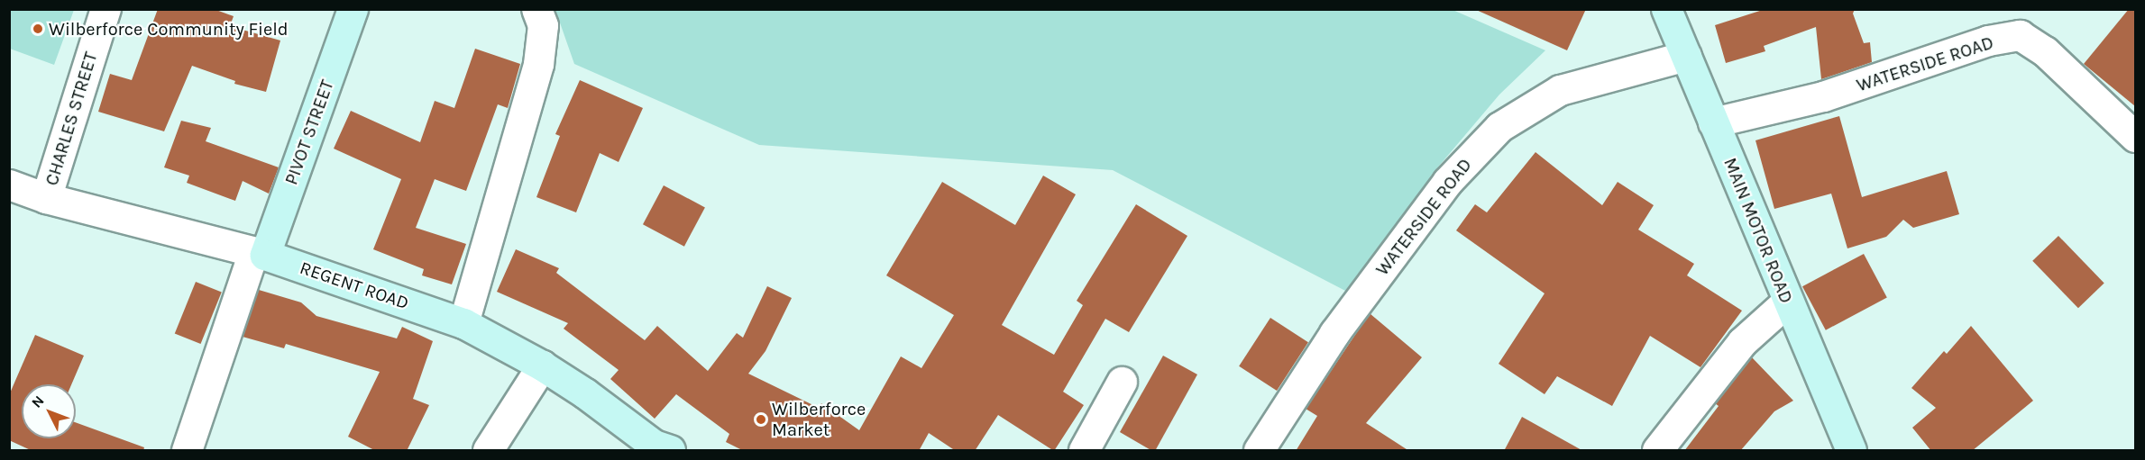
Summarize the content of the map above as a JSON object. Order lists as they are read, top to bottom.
{
  "streets": {
    "street": [
      "WATERSIDE ROAD",
      "CHARLES STREET",
      "PIVOT STREET",
      "MAIN MOTOR ROAD",
      "REGENT ROAD"
    ]
  },
  "crossings": [
    ["WATERSIDE ROAD", "MAIN MOTOR ROAD"],
    ["CHARLES STREET", "REGENT ROAD"],
    ["PIVOT STREET", "REGENT ROAD"]
  ],
  "places": ["Wilberforce Community Field", "Wilberforce Market"],
  "north": "top left"
}
